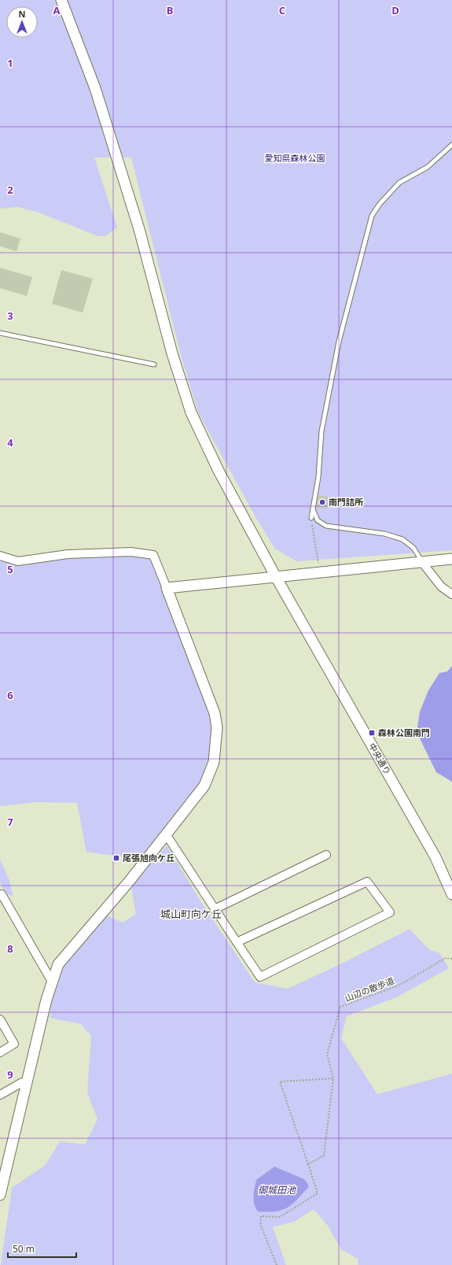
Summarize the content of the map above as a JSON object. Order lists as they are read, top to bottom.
{
  "streets": {
    "street": ["中央通り"],
    "path": ["山辺の散歩道"]
  },
  "districts": ["城山町向ケ丘"],
  "water": ["御城田池"],
  "parks": ["愛知県森林公園"],
  "places": {
    "other": ["南門詰所"],
    "transit": ["森林公園南門", "尾張旭向ケ丘"]
  },
  "scale_bar": "50 m",
  "north": "top",
  "grid": {
    "columns": [
      "A",
      "B",
      "C",
      "D"
    ],
    "rows": [
      "1",
      "2",
      "3",
      "4",
      "5",
      "6",
      "7",
      "8",
      "9"
    ]
  }
}
